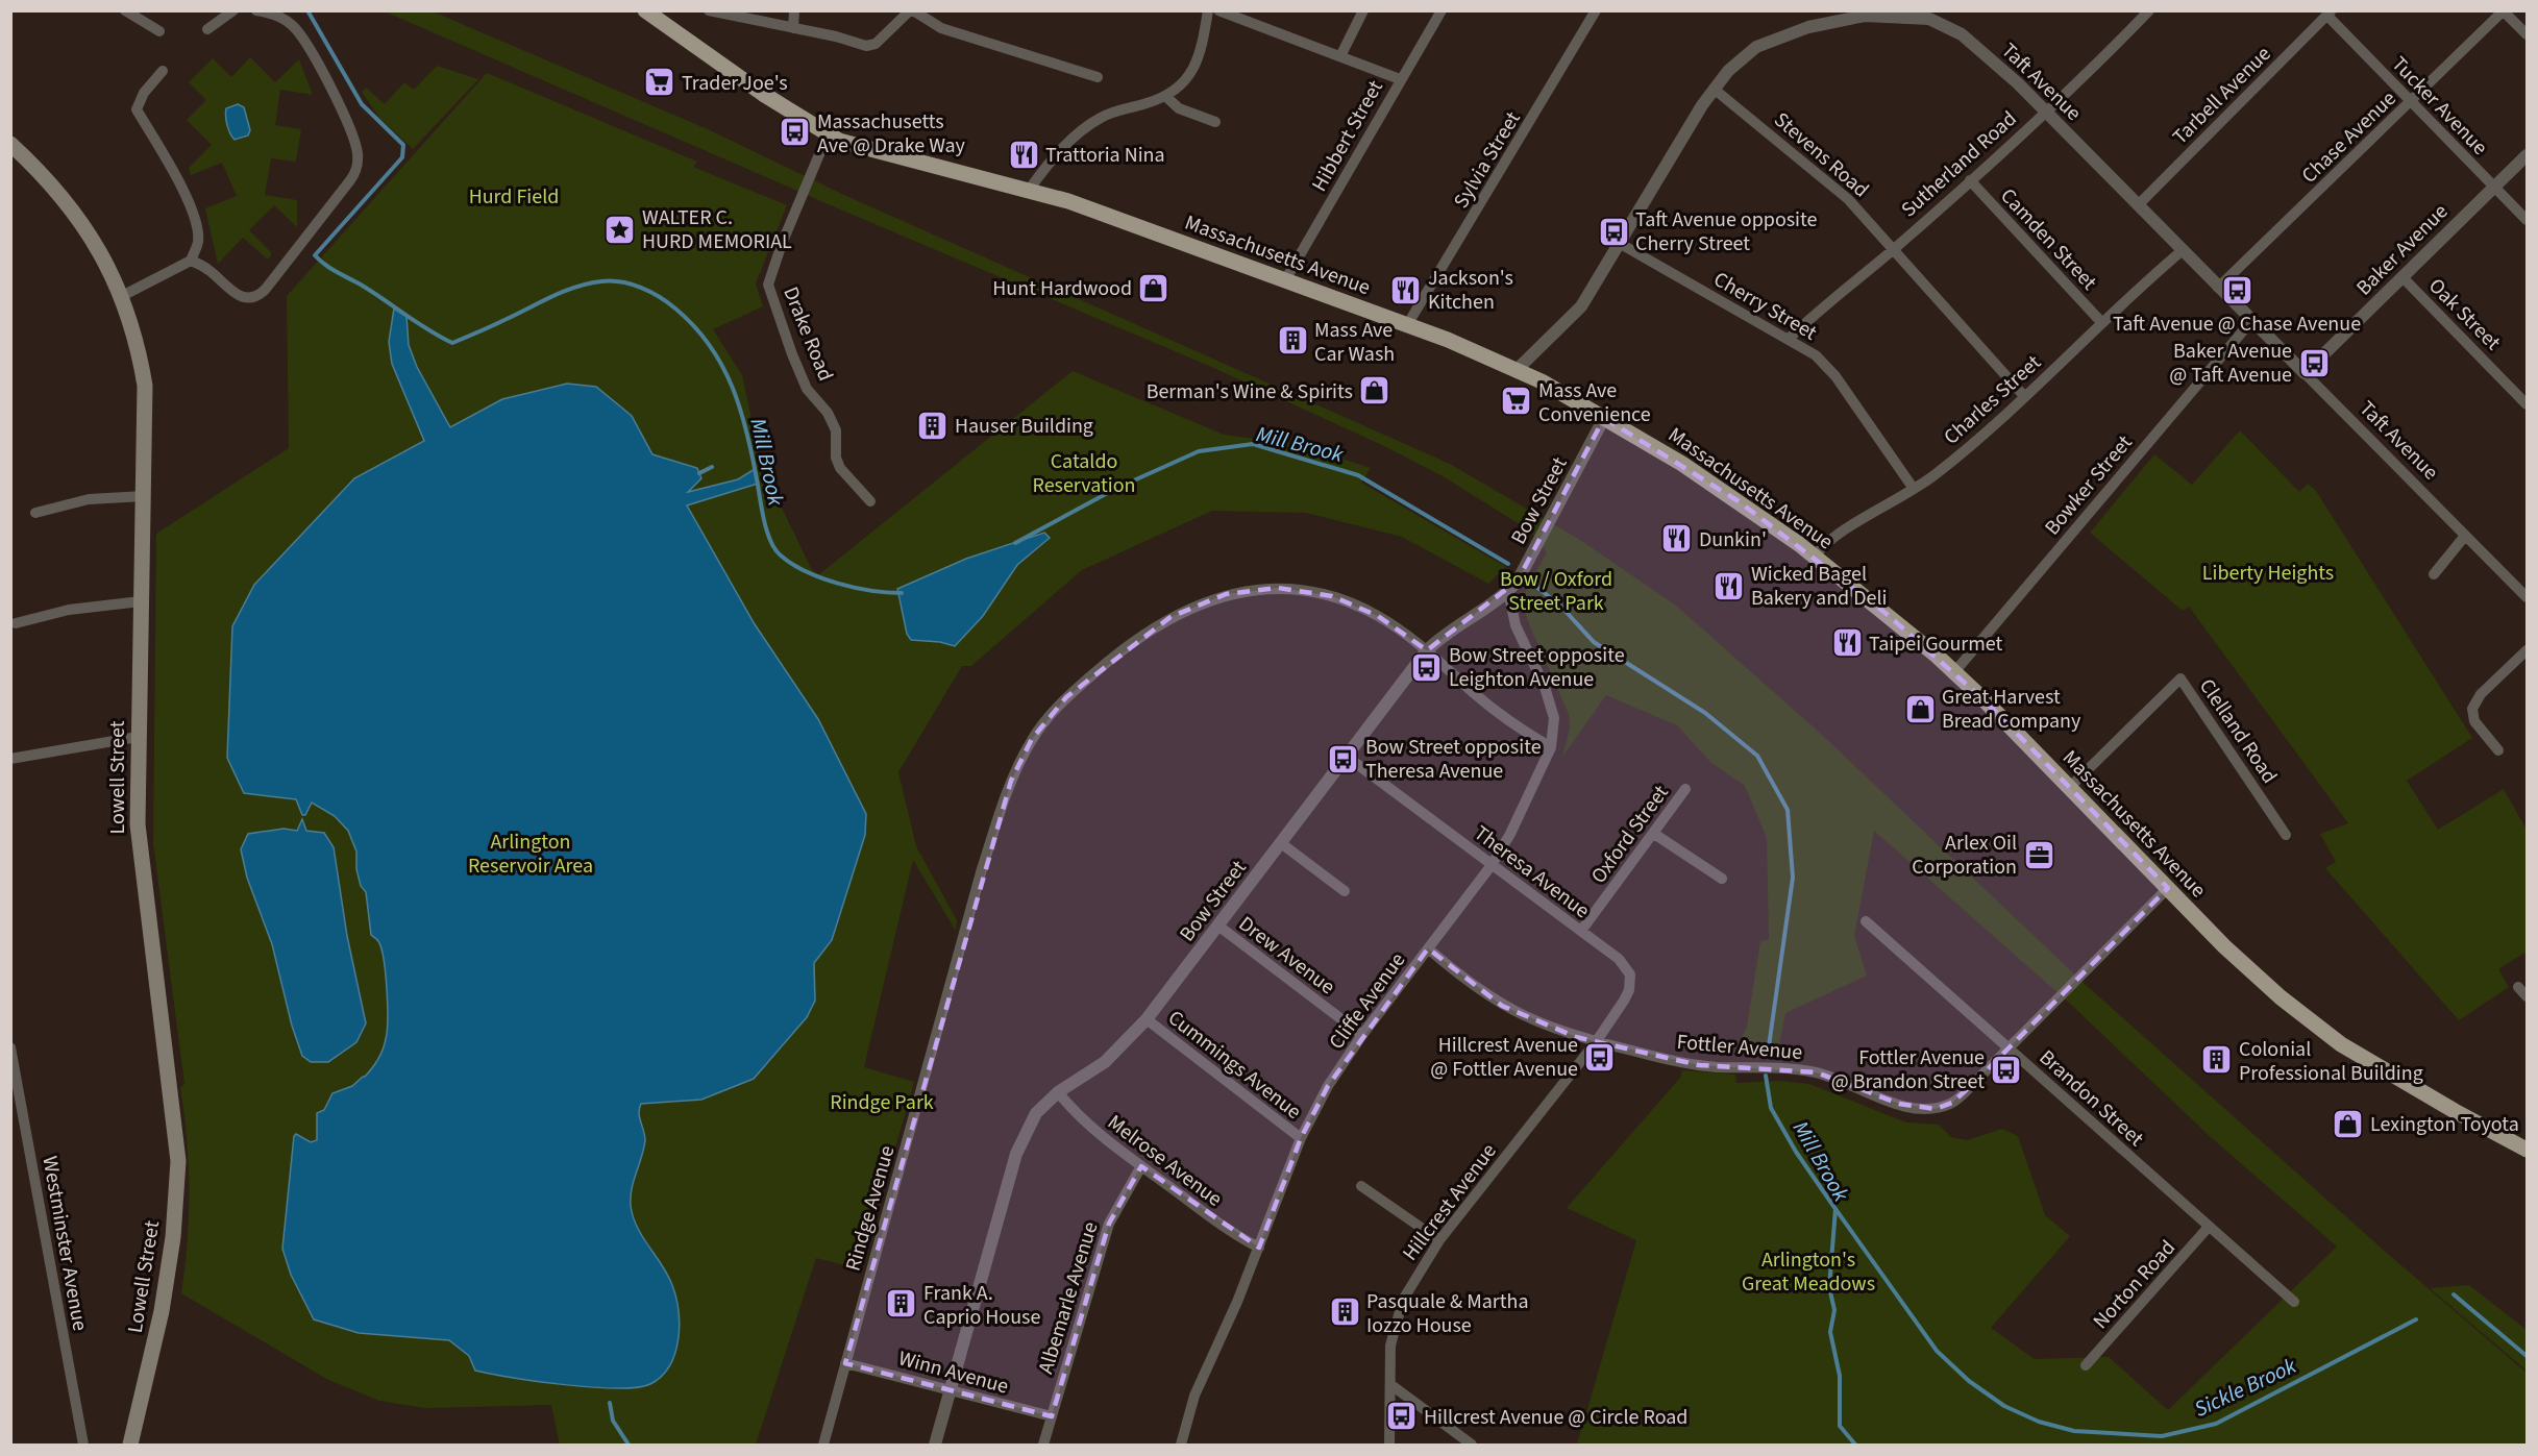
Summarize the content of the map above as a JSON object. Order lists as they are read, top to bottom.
{
  "streets": {
    "main road": ["Massachusetts Avenue", "Lowell Street"],
    "street": [
      "Taft Avenue",
      "Tarbell Avenue",
      "Tucker Avenue",
      "Hibbert Street",
      "Chase Avenue",
      "Stevens Road",
      "Sylvia Street",
      "Sutherland Road",
      "Camden Street",
      "Baker Avenue",
      "Cherry Street",
      "Oak Street",
      "Drake Road",
      "Charles Street",
      "Bowker Street",
      "Bow Street",
      "Clelland Road",
      "Oxford Street",
      "Theresa Avenue",
      "Drew Avenue",
      "Cliffe Avenue",
      "Fottler Avenue",
      "Cummings Avenue",
      "Brandon Street",
      "Melrose Avenue",
      "Hillcrest Avenue",
      "Rindge Avenue",
      "Westminster Avenue",
      "Norton Road",
      "Albemarle Avenue",
      "Winn Avenue"
    ]
  },
  "crossings": [
    ["Taft Avenue", "Tarbell Avenue"],
    ["Taft Avenue", "Chase Avenue"],
    ["Taft Avenue", "Stevens Road"],
    ["Taft Avenue", "Sutherland Road"],
    ["Taft Avenue", "Baker Avenue"],
    ["Taft Avenue", "Massachusetts Avenue"],
    ["Taft Avenue", "Cherry Street"],
    ["Taft Avenue", "Charles Street"],
    ["Taft Avenue", "Bowker Street"],
    ["Tarbell Avenue", "Tucker Avenue"],
    ["Tucker Avenue", "Chase Avenue"],
    ["Tucker Avenue", "Baker Avenue"],
    ["Hibbert Street", "Massachusetts Avenue"],
    ["Stevens Road", "Sutherland Road"],
    ["Stevens Road", "Charles Street"],
    ["Sylvia Street", "Massachusetts Avenue"],
    ["Sutherland Road", "Camden Street"],
    ["Sutherland Road", "Cherry Street"],
    ["Camden Street", "Charles Street"],
    ["Baker Avenue", "Oak Street"],
    ["Massachusetts Avenue", "Drake Road"],
    ["Massachusetts Avenue", "Charles Street"],
    ["Massachusetts Avenue", "Bowker Street"],
    ["Massachusetts Avenue", "Bow Street"],
    ["Massachusetts Avenue", "Clelland Road"],
    ["Massachusetts Avenue", "Fottler Avenue"],
    ["Cherry Street", "Charles Street"],
    ["Bow Street", "Theresa Avenue"],
    ["Bow Street", "Drew Avenue"],
    ["Bow Street", "Cliffe Avenue"],
    ["Bow Street", "Cummings Avenue"],
    ["Bow Street", "Melrose Avenue"],
    ["Bow Street", "Rindge Avenue"],
    ["Bow Street", "Winn Avenue"],
    ["Oxford Street", "Theresa Avenue"],
    ["Theresa Avenue", "Cliffe Avenue"],
    ["Theresa Avenue", "Fottler Avenue"],
    ["Theresa Avenue", "Hillcrest Avenue"],
    ["Drew Avenue", "Cliffe Avenue"],
    ["Cliffe Avenue", "Fottler Avenue"],
    ["Cliffe Avenue", "Cummings Avenue"],
    ["Cliffe Avenue", "Melrose Avenue"],
    ["Cliffe Avenue", "Rindge Avenue"],
    ["Fottler Avenue", "Brandon Street"],
    ["Fottler Avenue", "Hillcrest Avenue"],
    ["Brandon Street", "Norton Road"],
    ["Melrose Avenue", "Albemarle Avenue"],
    ["Rindge Avenue", "Winn Avenue"],
    ["Albemarle Avenue", "Winn Avenue"]
  ],
  "water": ["Mill Brook", "Sickle Brook"],
  "parks": [
    "Hurd Field",
    "Cataldo Reservation",
    "Liberty Heights",
    "Bow / Oxford Street Park",
    "Arlington Reservoir Area",
    "Rindge Park",
    "Arlington's Great Meadows"
  ],
  "places": {
    "supermarket": ["Trader Joe's", "Mass Ave Convenience"],
    "bus stop": [
      "Massachusetts Ave @ Drake Way",
      "Taft Avenue opposite Cherry Street",
      "Taft Avenue @ Chase Avenue",
      "Baker Avenue @ Taft Avenue",
      "Bow Street opposite Leighton Avenue",
      "Bow Street opposite Theresa Avenue",
      "Hillcrest Avenue @ Fottler Avenue",
      "Fottler Avenue @ Brandon Street",
      "Hillcrest Avenue @ Circle Road"
    ],
    "restaurant": [
      "Trattoria Nina",
      "Jackson's Kitchen",
      "Dunkin'",
      "Wicked Bagel Bakery and Deli",
      "Taipei Gourmet"
    ],
    "place": ["WALTER C. HURD MEMORIAL"],
    "shop": [
      "Hunt Hardwood",
      "Berman's Wine & Spirits",
      "Great Harvest Bread Company",
      "Lexington Toyota"
    ],
    "building": [
      "Mass Ave Car Wash",
      "Hauser Building",
      "Colonial Professional Building",
      "Frank A. Caprio House",
      "Pasquale & Martha Iozzo House"
    ],
    "office": ["Arlex Oil Corporation"]
  }
}
